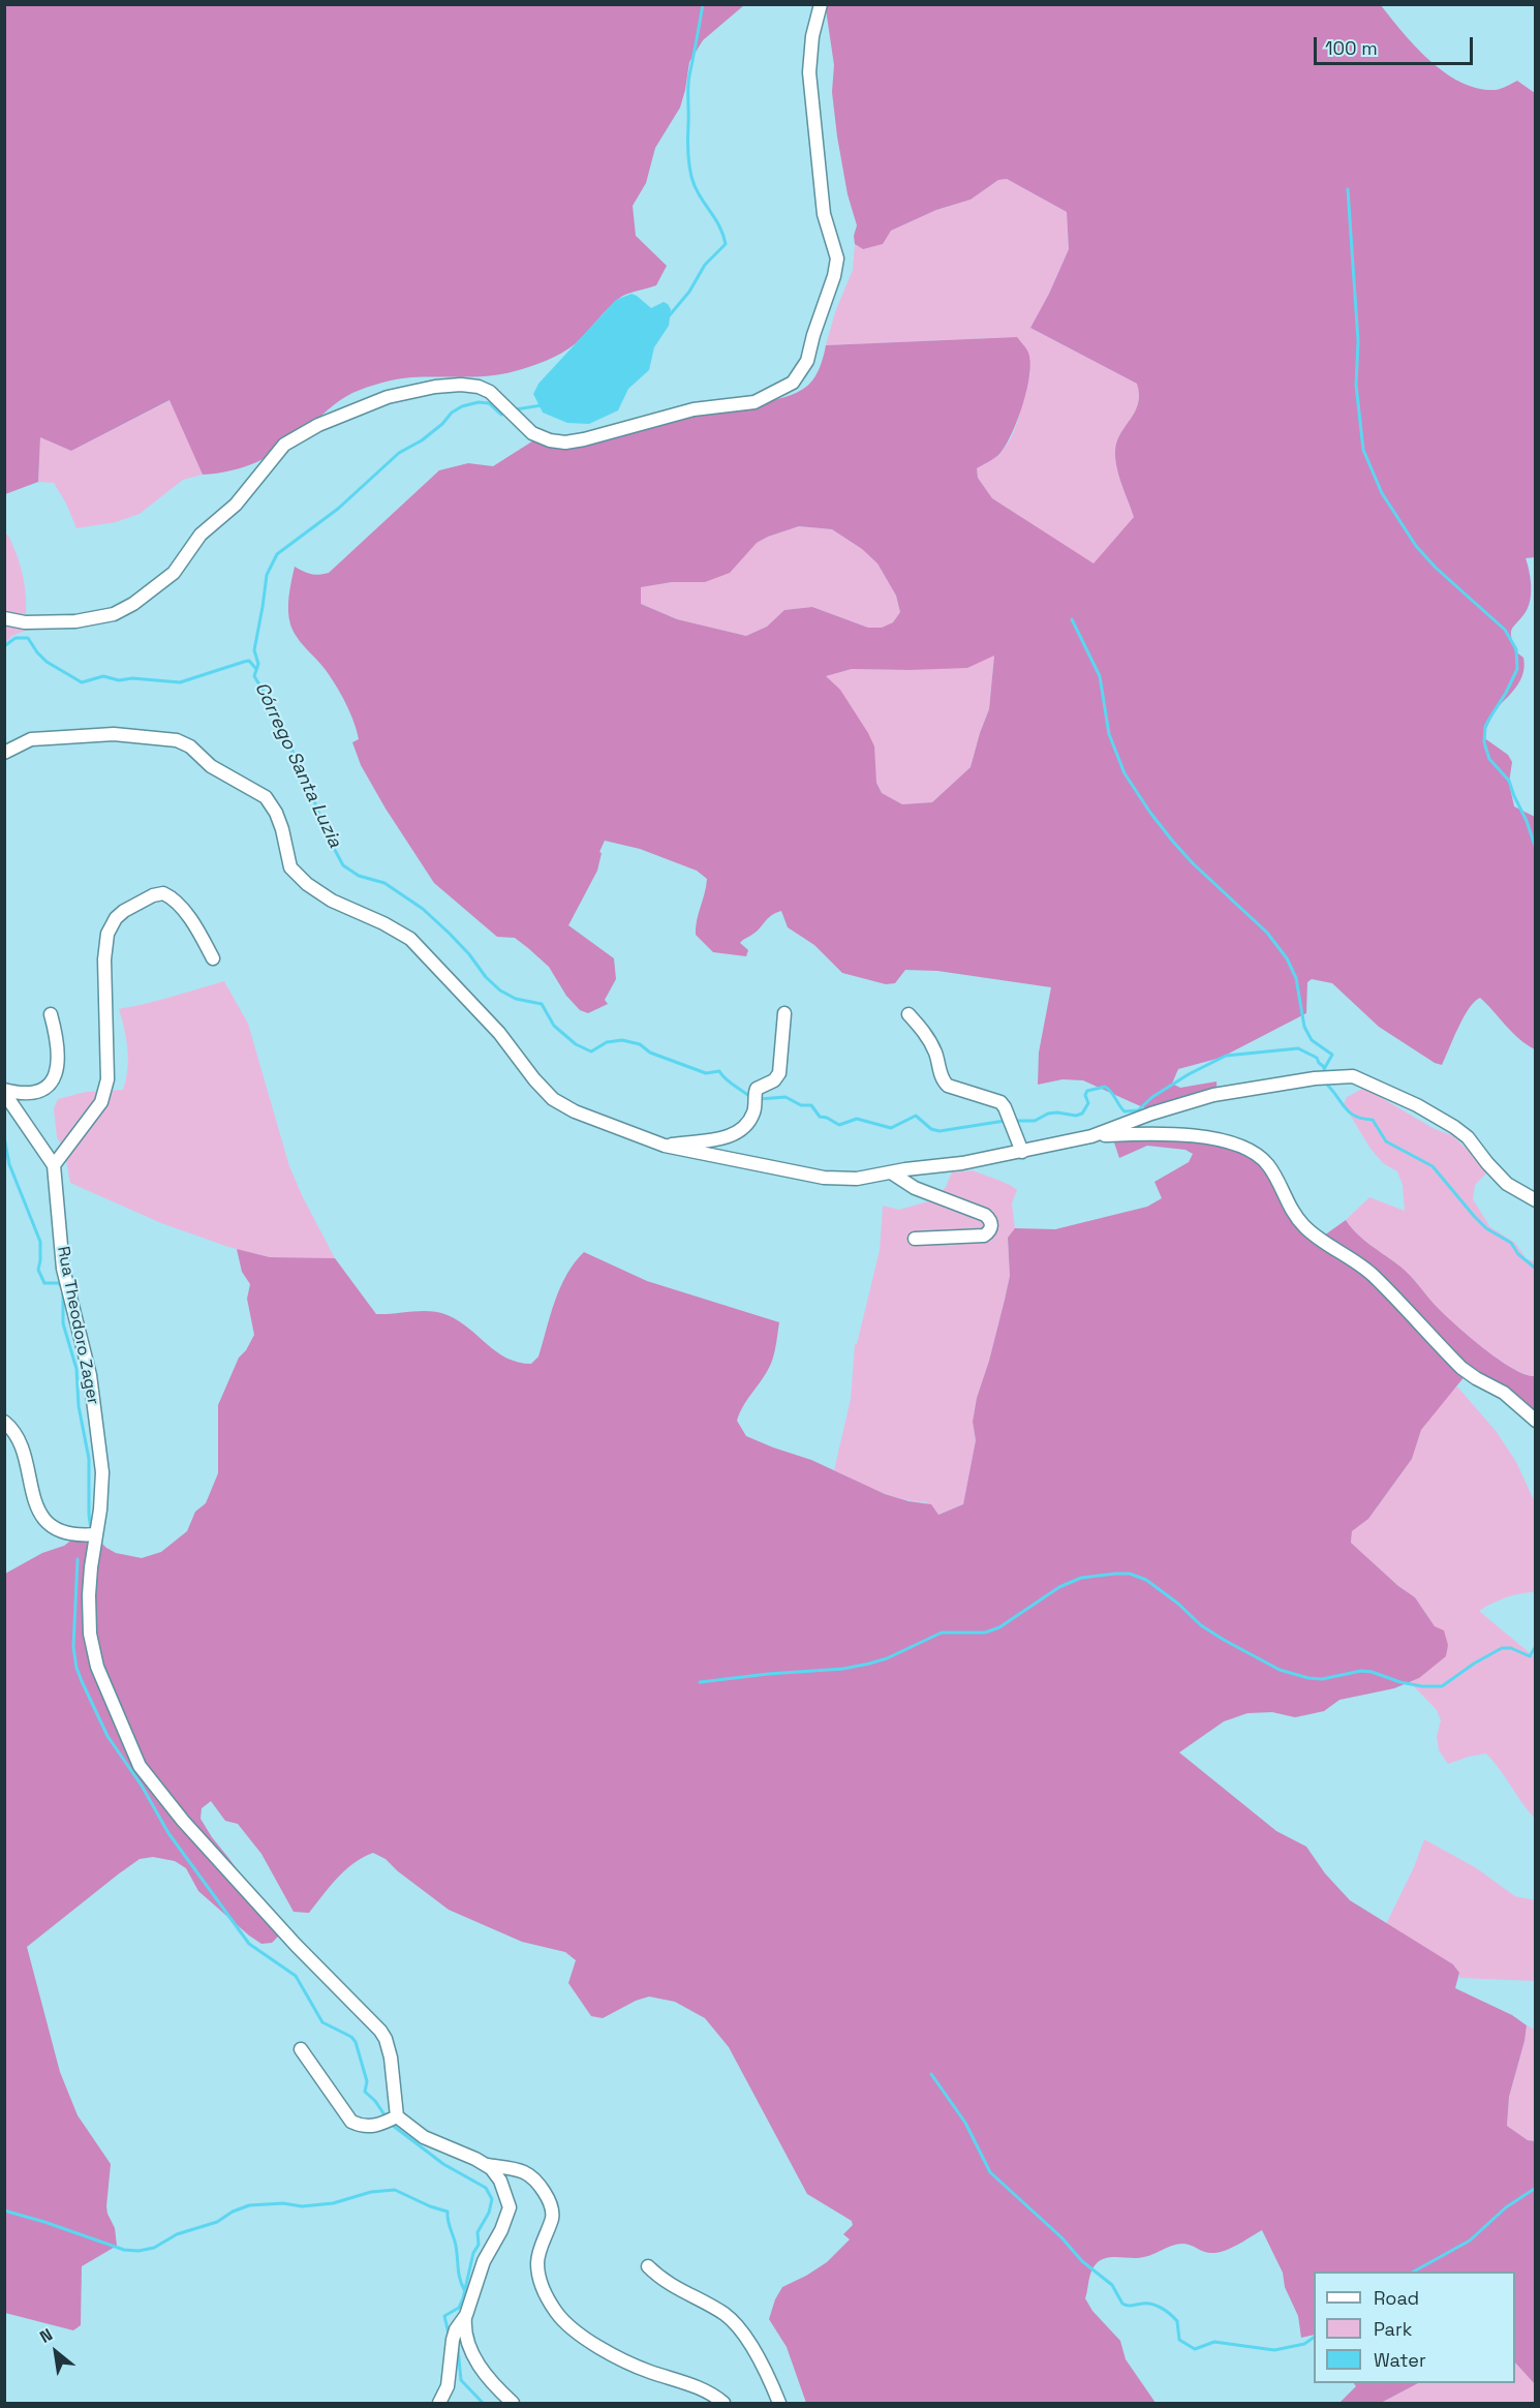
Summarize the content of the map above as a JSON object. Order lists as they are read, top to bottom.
{
  "streets": {
    "street": ["Rua Theodoro Zager"]
  },
  "water": ["Córrego Santa Luzia"],
  "legend": ["Road", "Park", "Water"],
  "scale_bar": "100 m",
  "north": "top left"
}
